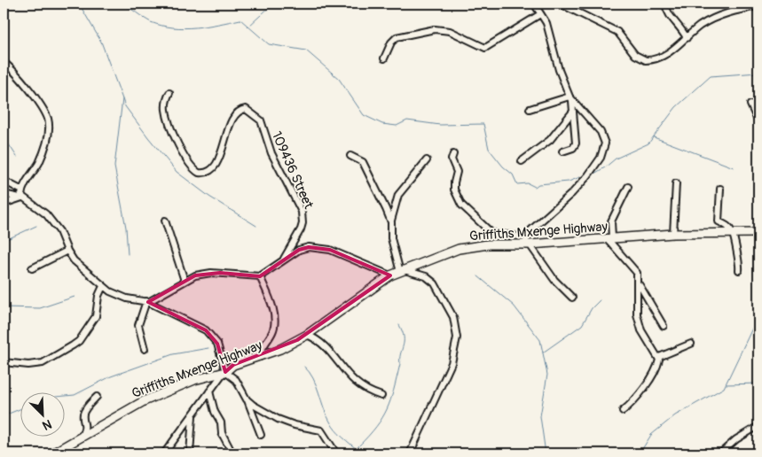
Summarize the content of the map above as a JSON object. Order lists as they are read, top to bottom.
{
  "streets": {
    "street": ["109436 Street", "Griffiths Mxenge Highway"]
  },
  "north": "bottom right"
}
